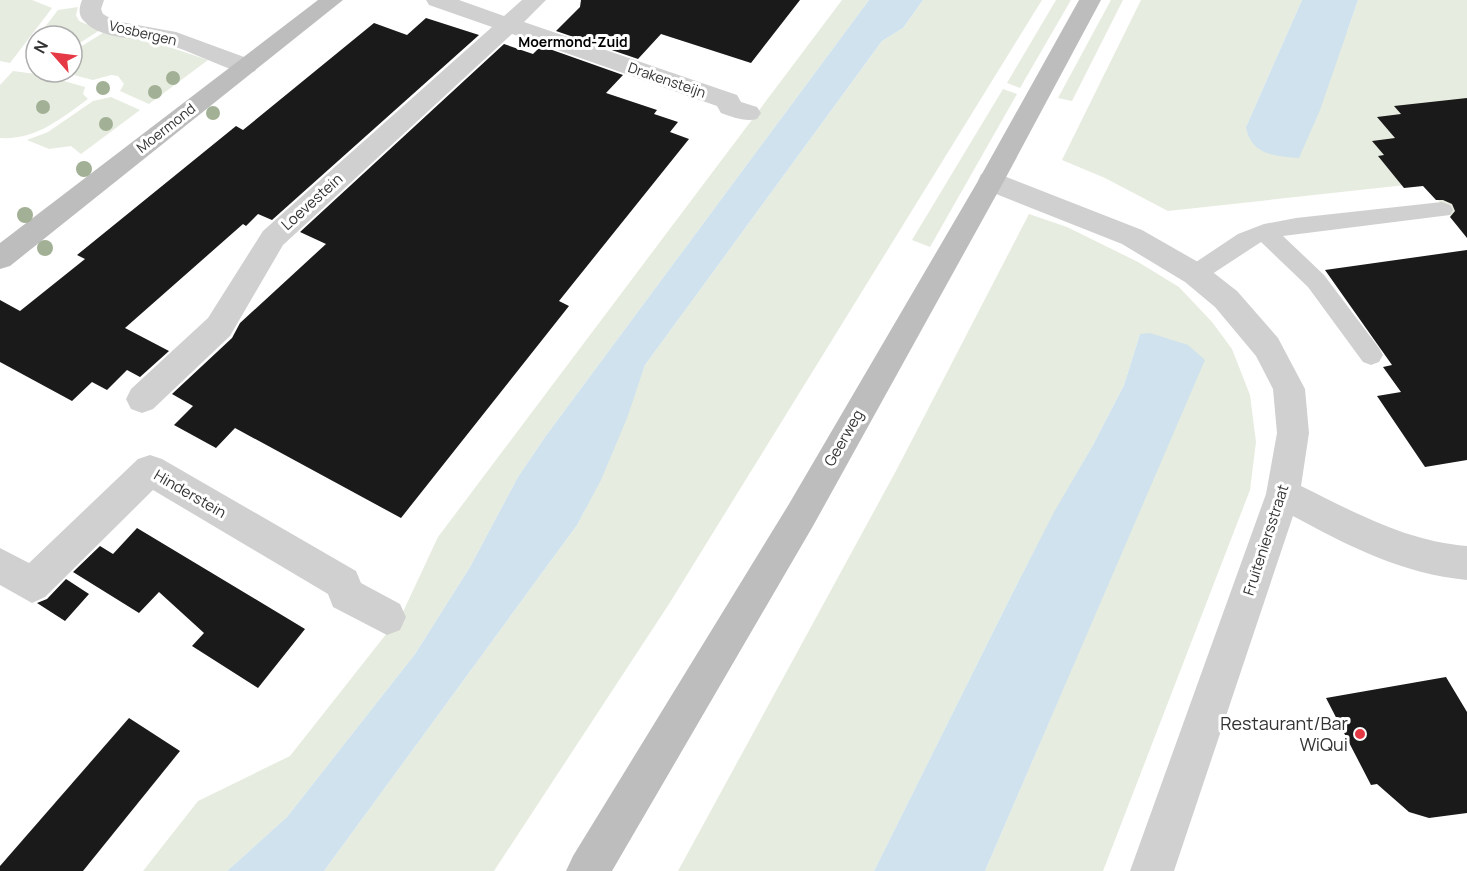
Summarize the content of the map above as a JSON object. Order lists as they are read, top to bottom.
{
  "streets": {
    "main road": ["Moermond", "Geerweg"],
    "street": [
      "Vosbergen",
      "Drakensteijn",
      "Loevestein",
      "Hinderstein",
      "Fruiteniersstraat"
    ]
  },
  "crossings": [
    ["Vosbergen", "Moermond"],
    ["Drakensteijn", "Loevestein"],
    ["Geerweg", "Fruiteniersstraat"]
  ],
  "districts": ["Moermond-Zuid"],
  "places": ["Restaurant/Bar WiQui"],
  "north": "top left"
}
